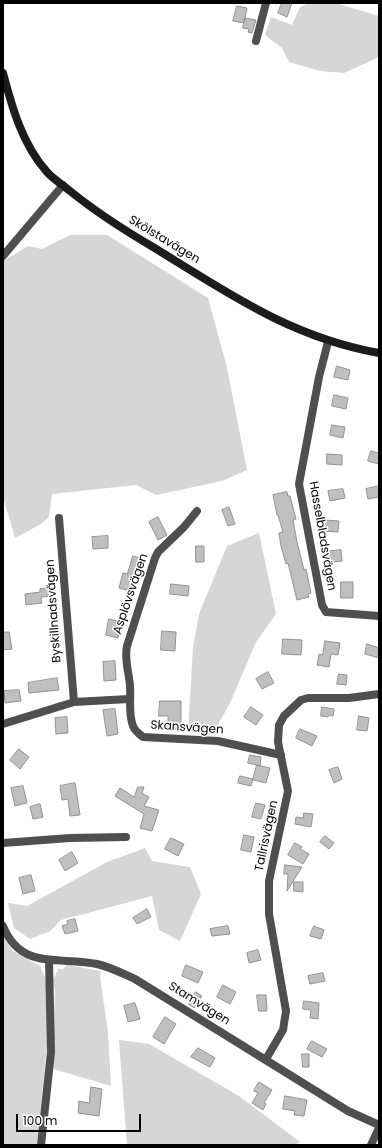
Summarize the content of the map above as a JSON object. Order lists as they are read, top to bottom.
{
  "streets": {
    "street": [
      "Skölstavägen",
      "Hasselbladsvägen",
      "Asplövsvägen",
      "Byskillnadsvägen",
      "Skansvägen",
      "Tallrisvägen",
      "Stamvägen"
    ]
  },
  "crossings": [
    ["Skölstavägen", "Hasselbladsvägen"],
    ["Asplövsvägen", "Skansvägen"],
    ["Skansvägen", "Tallrisvägen"],
    ["Tallrisvägen", "Stamvägen"]
  ],
  "scale_bar": "100 m"
}
